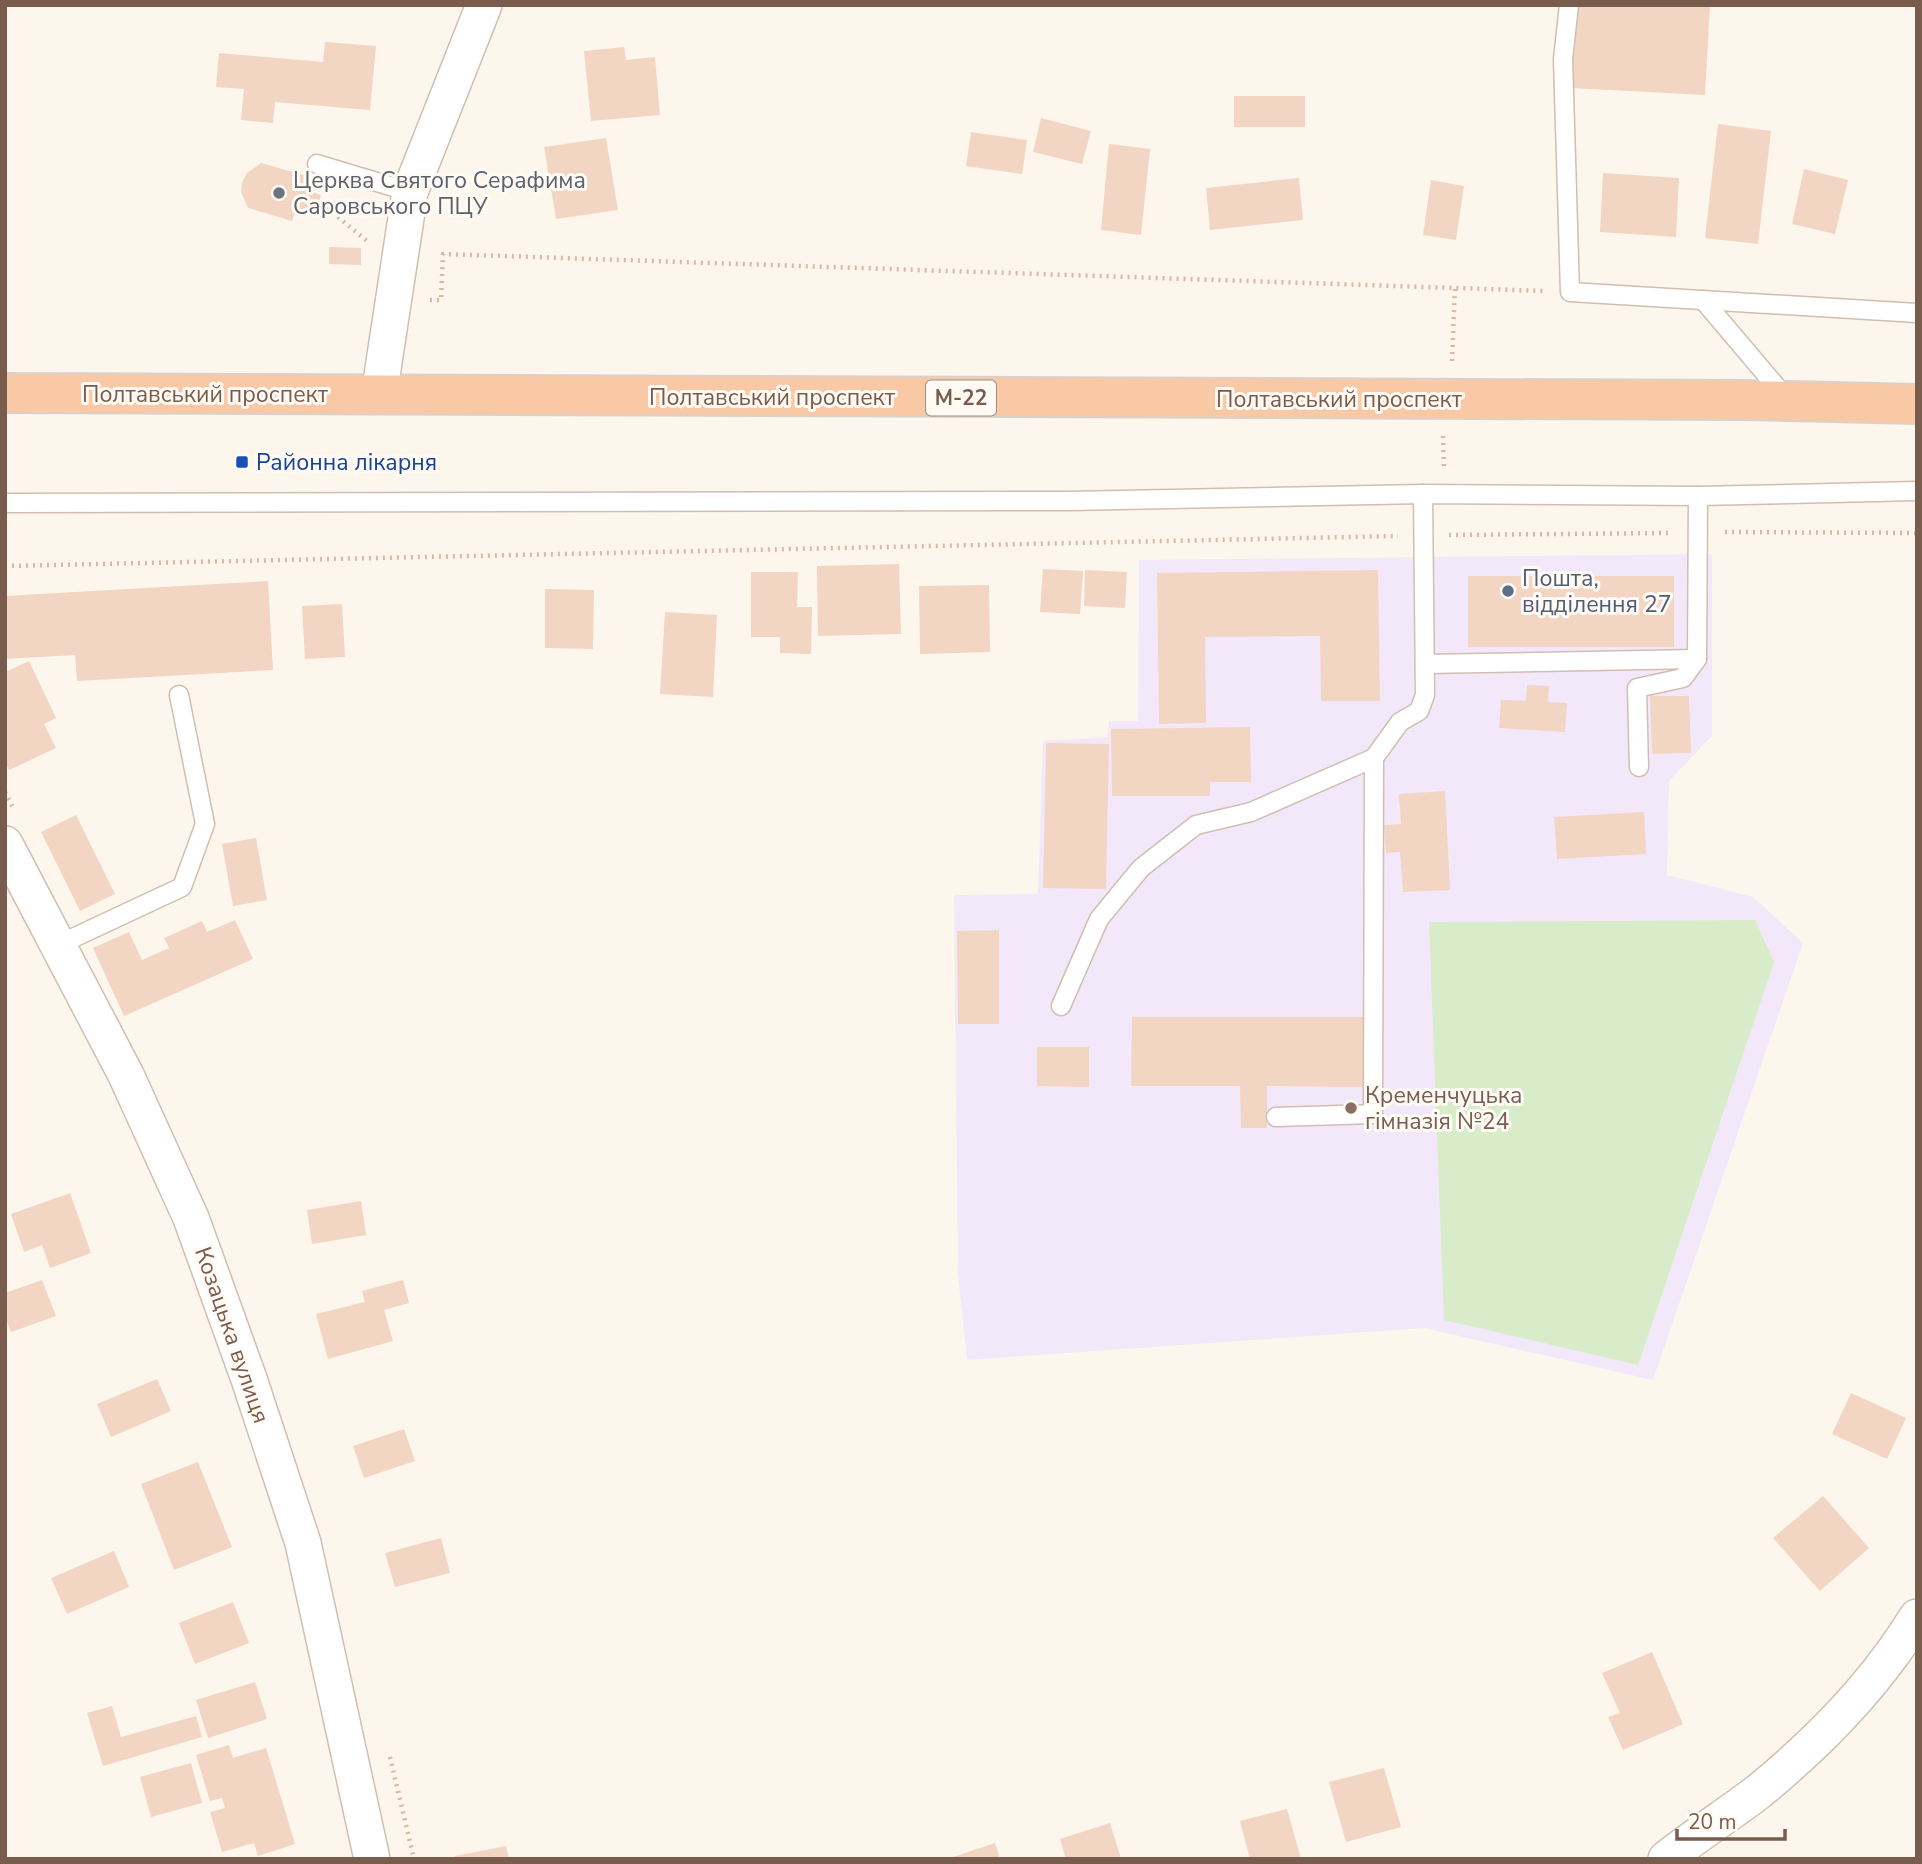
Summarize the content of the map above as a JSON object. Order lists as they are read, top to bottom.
{
  "streets": {
    "highway": ["Полтавський проспект", "М-22"],
    "street": ["Козацька вулиця"]
  },
  "places": {
    "other": ["Церква Святого Серафима Саровського ПЦУ", "Пошта, відділення 27", "Кременчуцька гімназія №24"],
    "transit": ["Районна лікарня"]
  },
  "scale_bar": "20 m"
}
